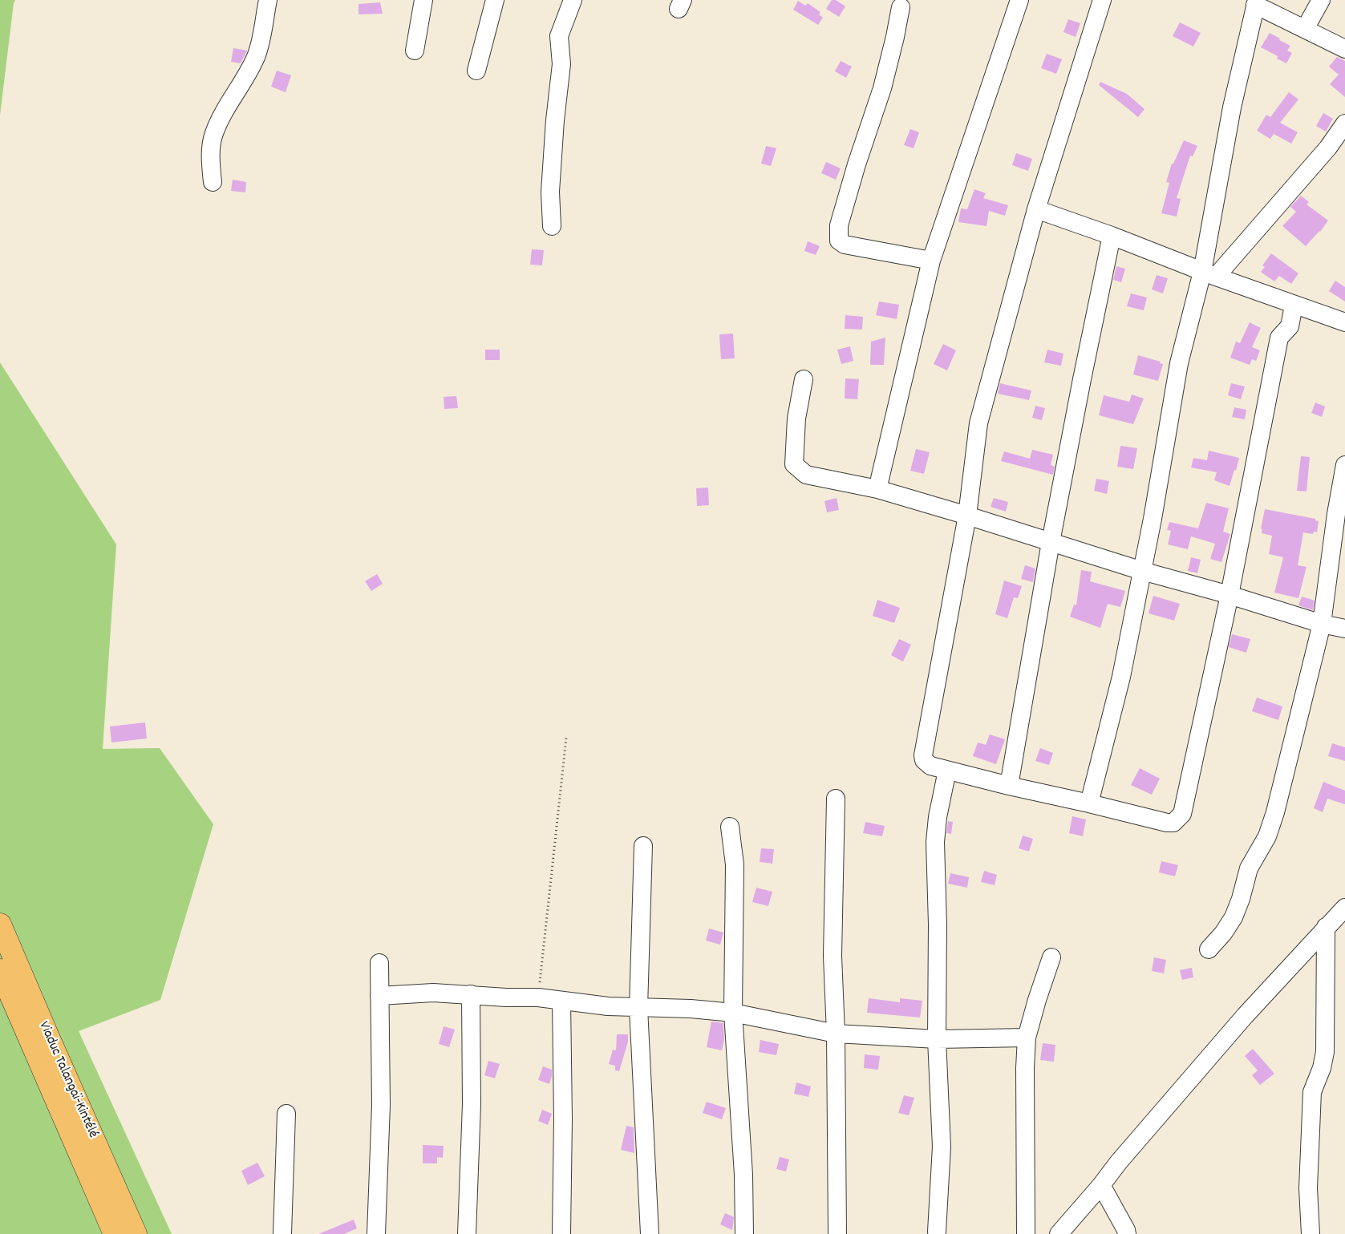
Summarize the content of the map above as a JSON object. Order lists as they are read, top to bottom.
{
  "streets": {
    "highway": ["Viaduc Talangaï-Kintélé"]
  }
}
